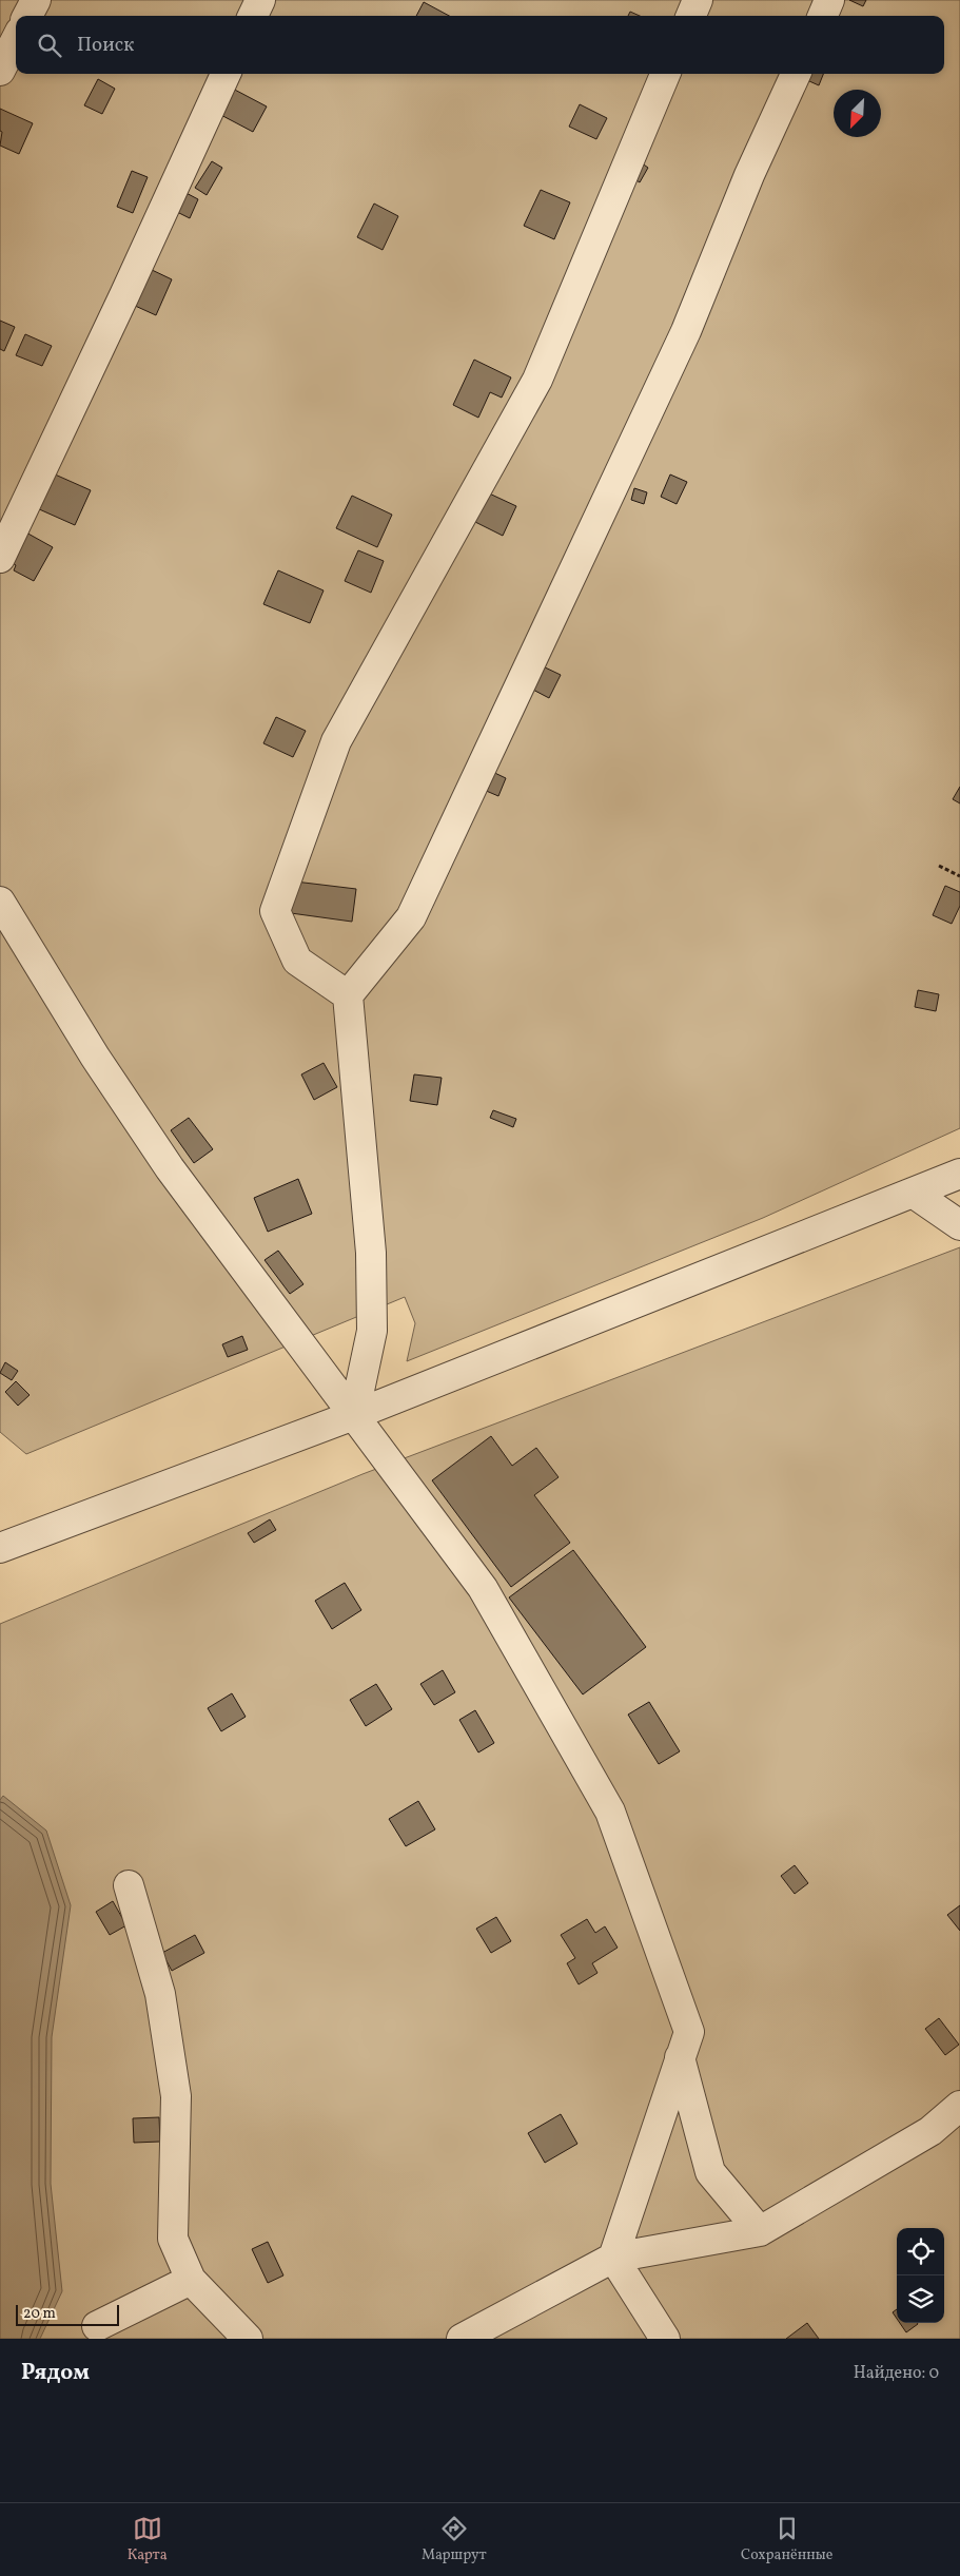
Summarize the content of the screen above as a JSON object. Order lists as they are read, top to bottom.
{
  "scale_bar": "20 m",
  "north": "bottom left",
  "page": {
    "search": "Поиск",
    "scale": "20 m",
    "heading": ["Рядом", "Найдено: 0"],
    "nav": ["Карта", "Маршрут", "Сохранённые"]
  }
}
